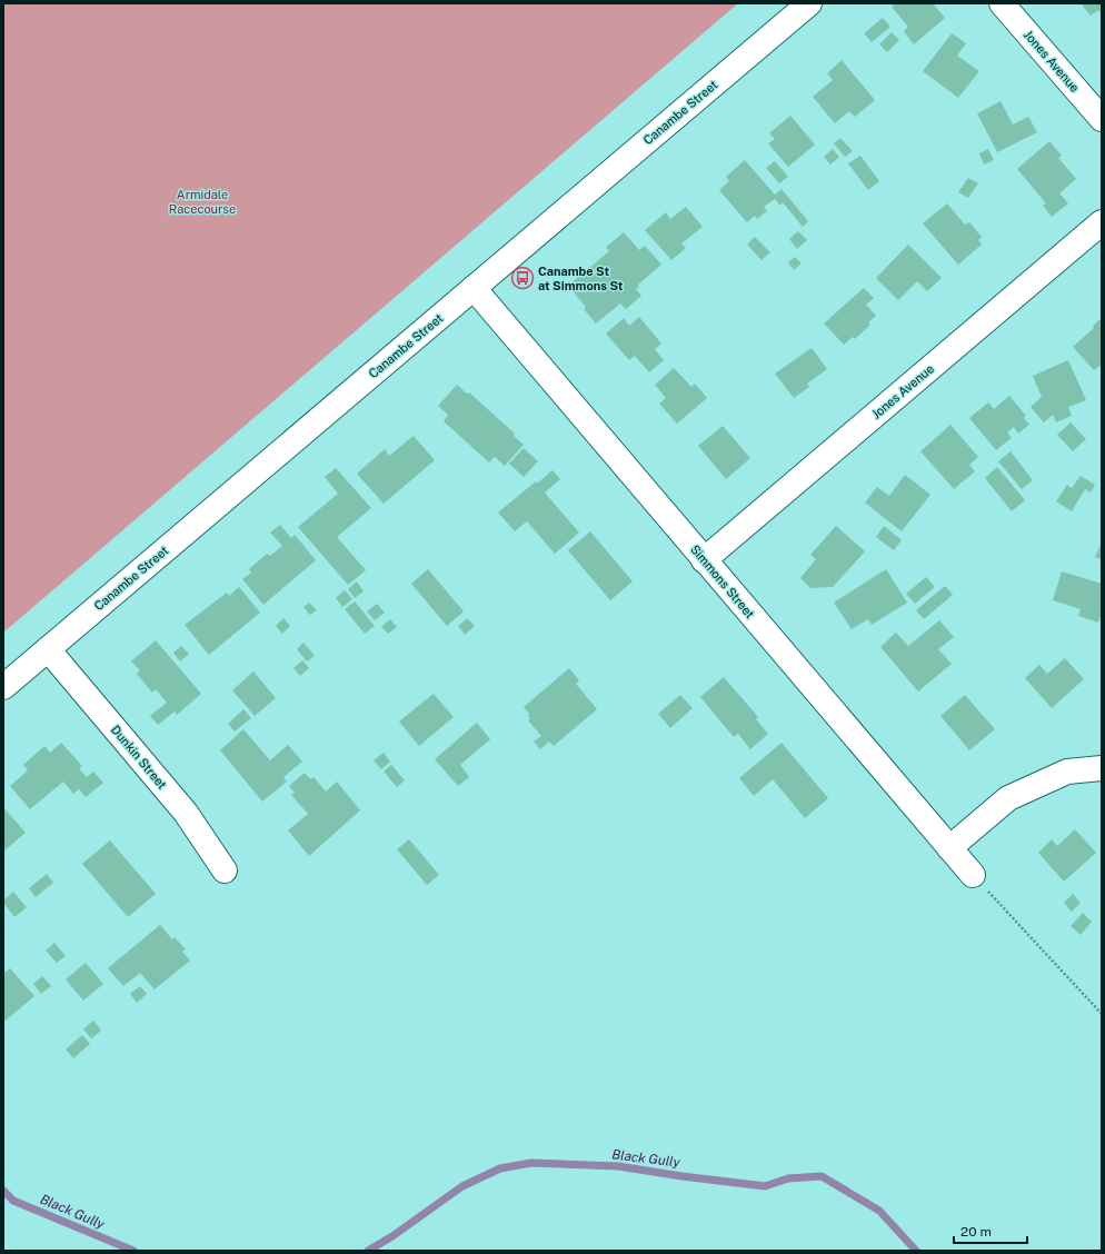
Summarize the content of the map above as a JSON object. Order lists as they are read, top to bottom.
{
  "streets": {
    "street": [
      "Jones Avenue",
      "Canambe Street",
      "Simmons Street",
      "Dunkin Street"
    ]
  },
  "crossings": [
    ["Jones Avenue", "Simmons Street"],
    ["Canambe Street", "Simmons Street"],
    ["Canambe Street", "Dunkin Street"]
  ],
  "water": ["Black Gully"],
  "parks": ["Armidale Racecourse"],
  "places": {
    "bus stop": ["Canambe St at Simmons St"]
  },
  "scale_bar": "20 m"
}
